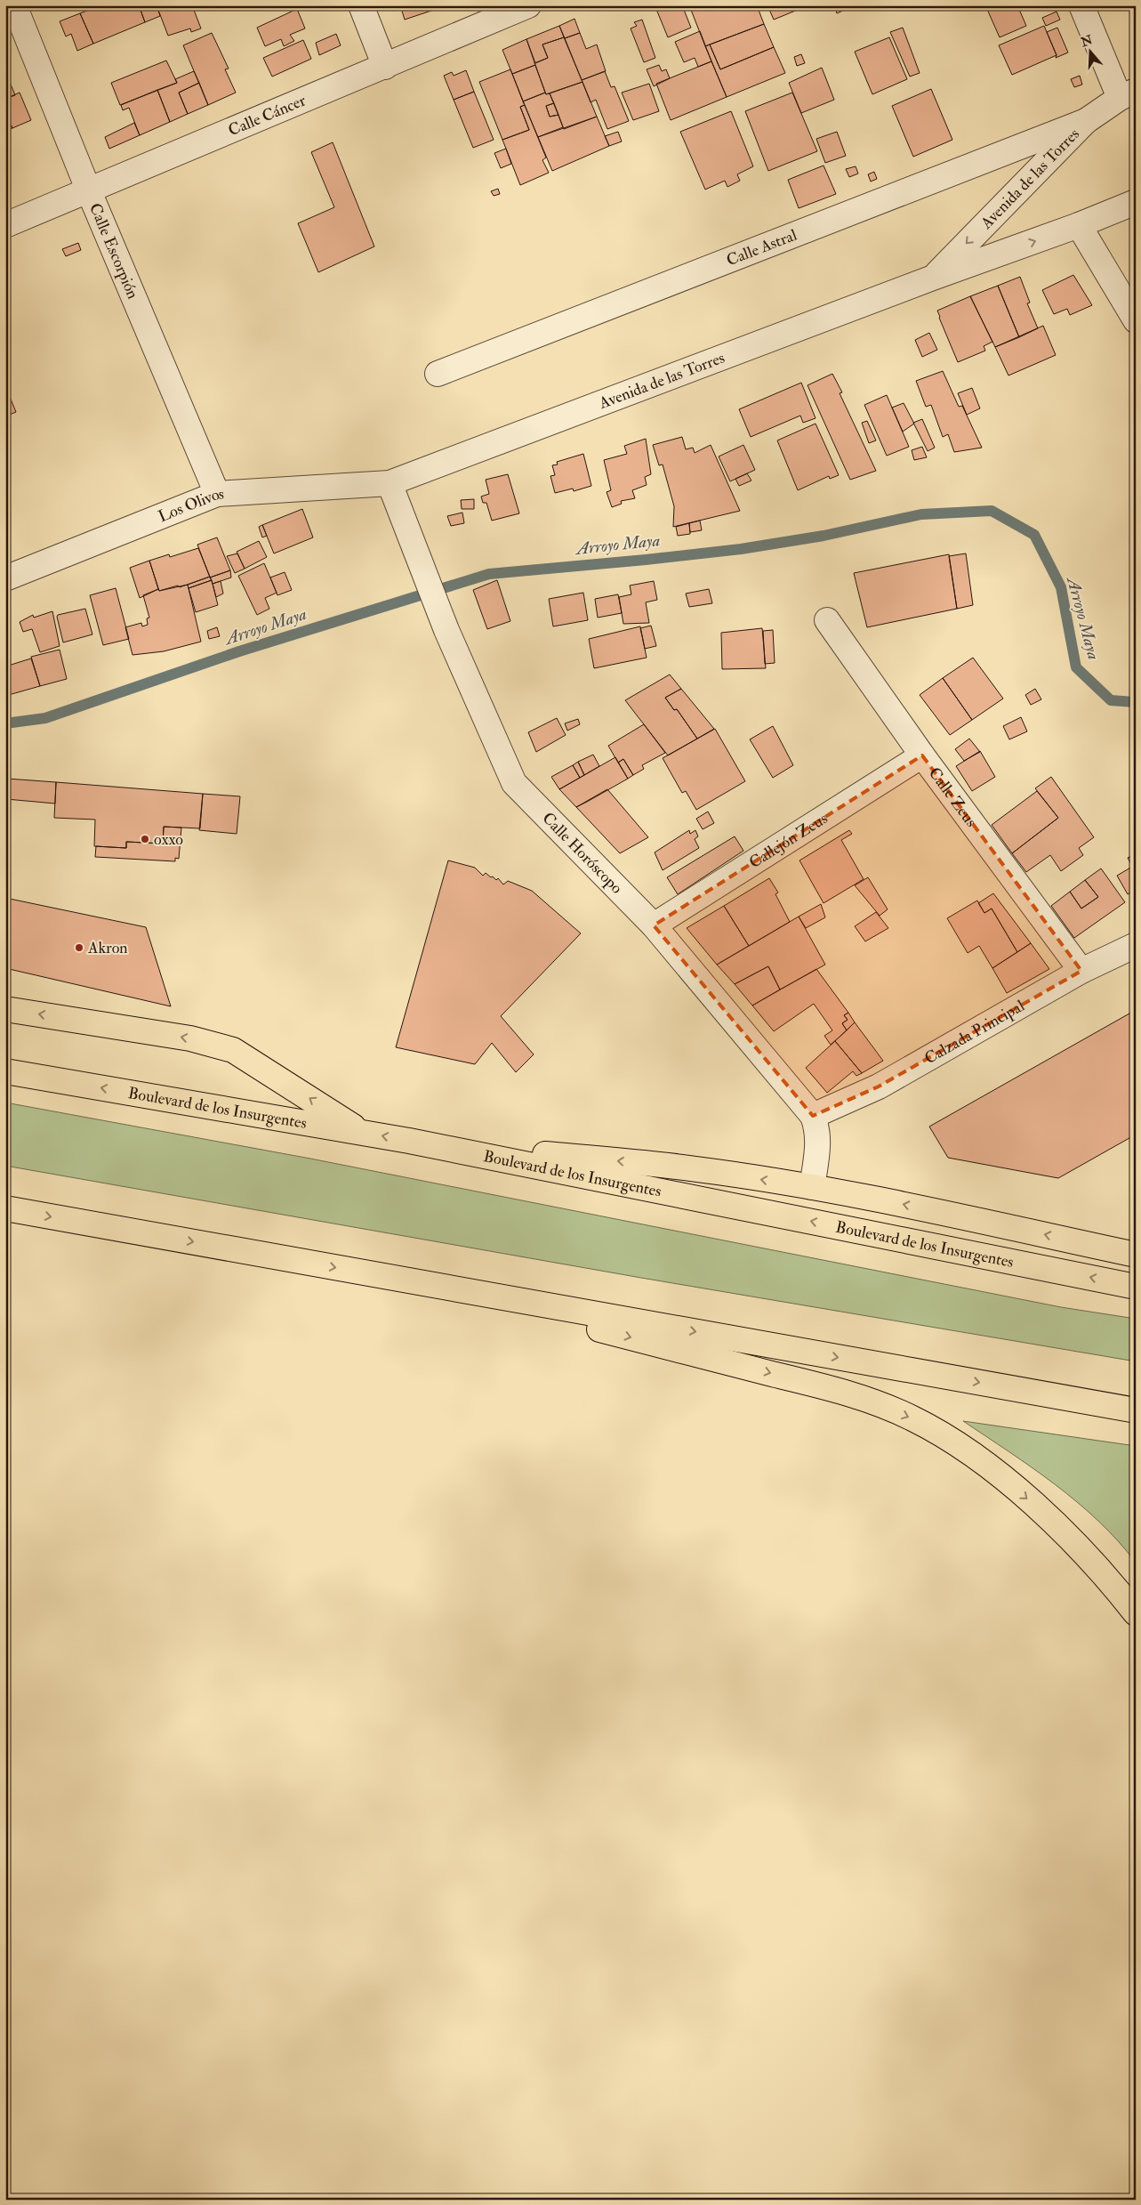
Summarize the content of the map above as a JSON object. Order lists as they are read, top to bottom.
{
  "streets": {
    "highway": ["Boulevard de los Insurgentes"],
    "street": [
      "Calle Cáncer",
      "Avenida de las Torres",
      "Calle Astral",
      "Calle Escorpión",
      "Los Olivos",
      "Calle Zeus",
      "Callejón Zeus",
      "Calle Horóscopo",
      "Calzada Principal"
    ]
  },
  "crossings": [
    ["Calle Cáncer", "Calle Escorpión"],
    ["Avenida de las Torres", "Calle Astral"],
    ["Avenida de las Torres", "Los Olivos"],
    ["Avenida de las Torres", "Calle Horóscopo"],
    ["Calle Escorpión", "Los Olivos"],
    ["Los Olivos", "Calle Horóscopo"],
    ["Calle Zeus", "Callejón Zeus"],
    ["Calle Zeus", "Calzada Principal"],
    ["Callejón Zeus", "Calle Horóscopo"],
    ["Calle Horóscopo", "Calzada Principal"]
  ],
  "water": ["Arroyo Maya"],
  "places": ["oxxo", "Akron"],
  "north": "top"
}
